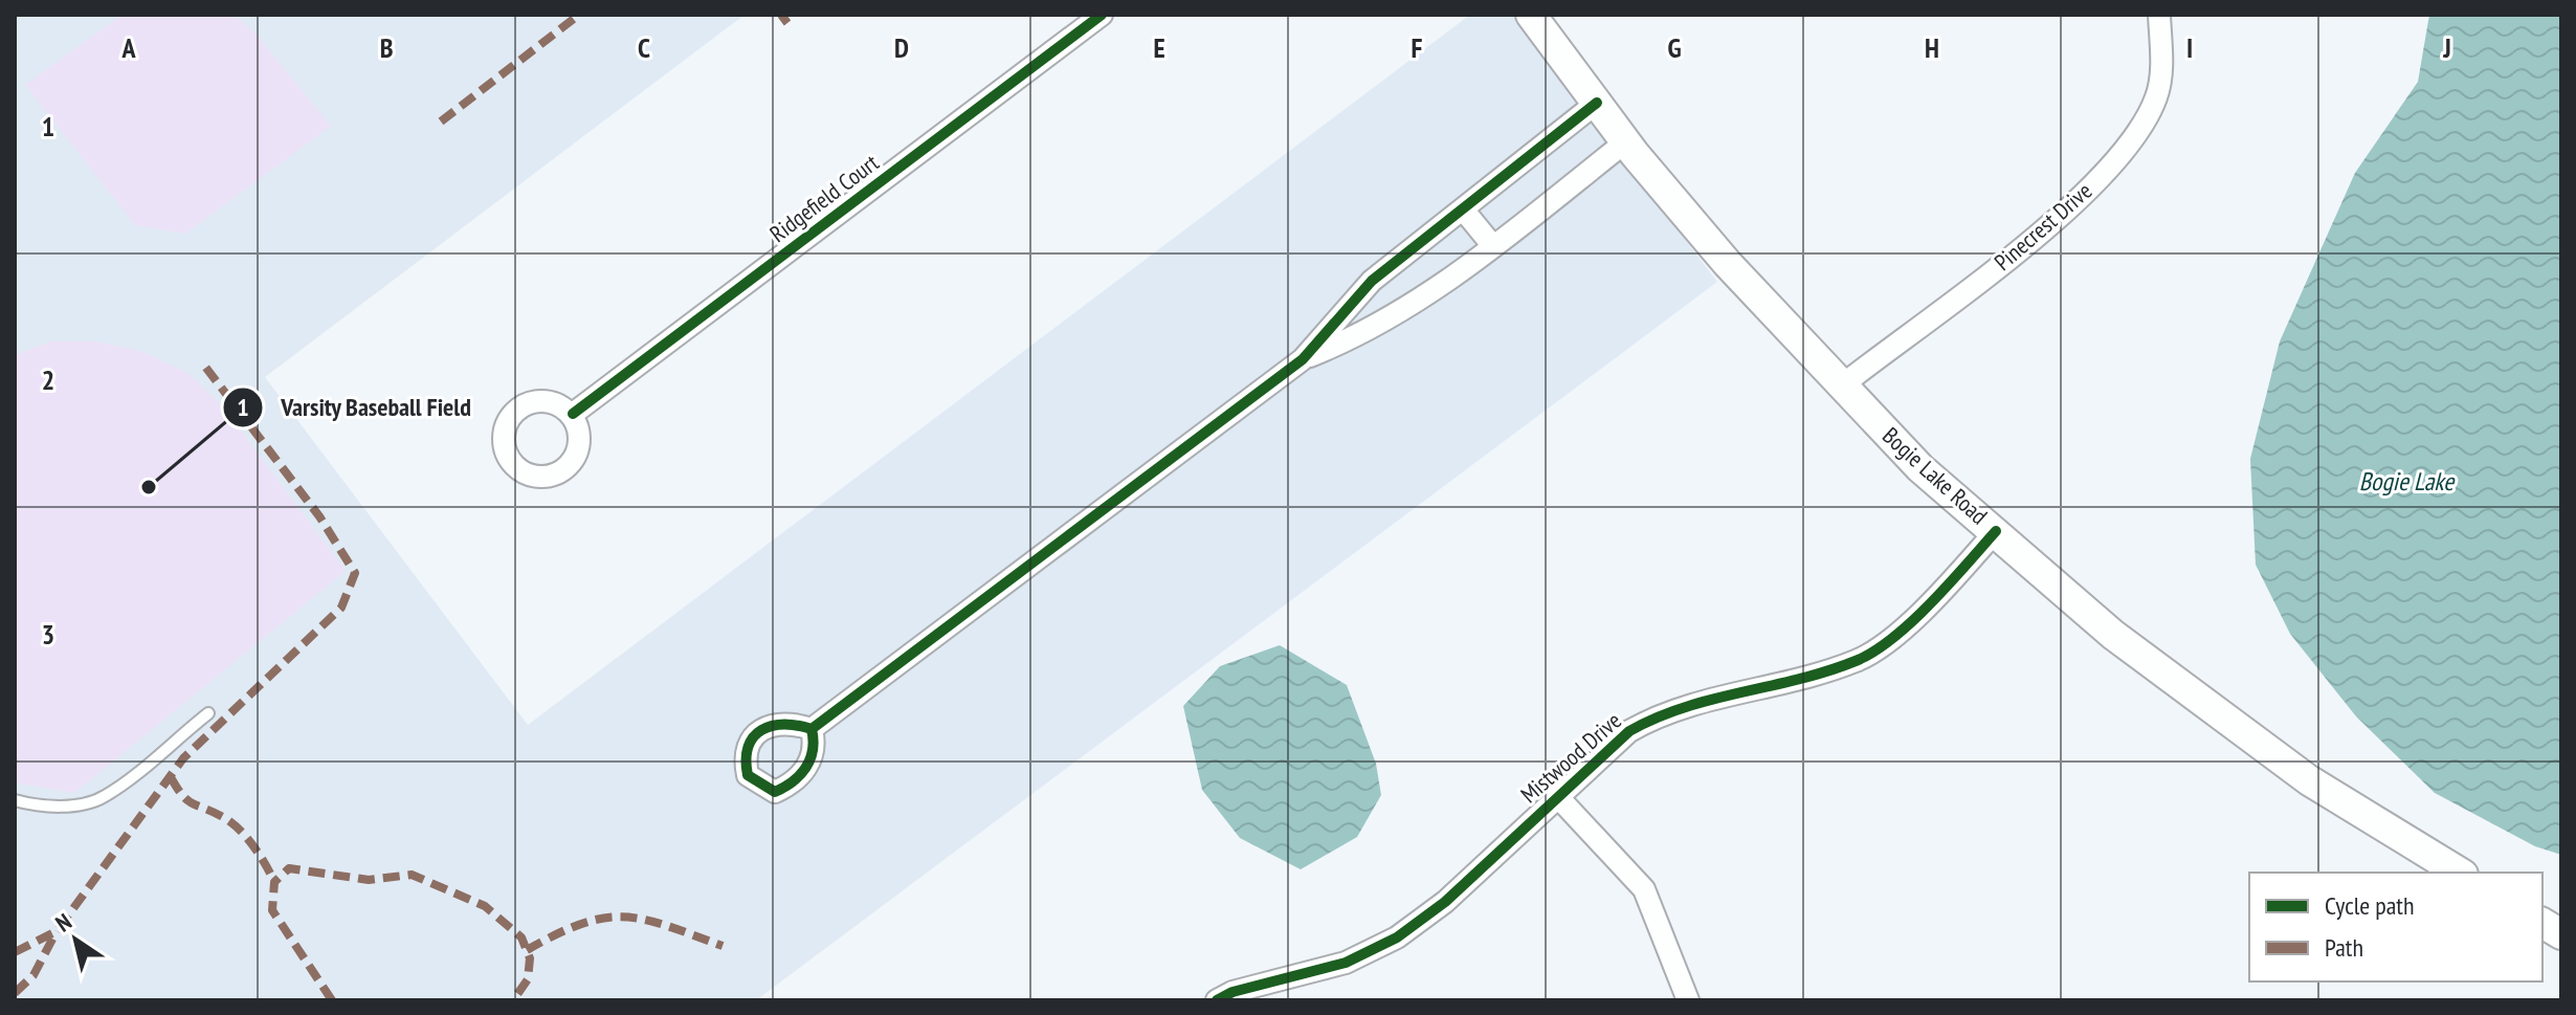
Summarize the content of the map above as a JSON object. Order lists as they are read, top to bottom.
{
  "streets": {
    "main road": ["Bogie Lake Road"],
    "street": ["Ridgefield Court", "Pinecrest Drive", "Mistwood Drive"]
  },
  "crossings": [
    ["Pinecrest Drive", "Bogie Lake Road"],
    ["Bogie Lake Road", "Mistwood Drive"]
  ],
  "water": ["Bogie Lake"],
  "places": ["Varsity Baseball Field"],
  "legend": ["Cycle path", "Path"],
  "north": "top left",
  "grid": {
    "columns": [
      "A",
      "B",
      "C",
      "D",
      "E",
      "F",
      "G",
      "H",
      "I",
      "J"
    ],
    "rows": ["1", "2", "3"]
  }
}
